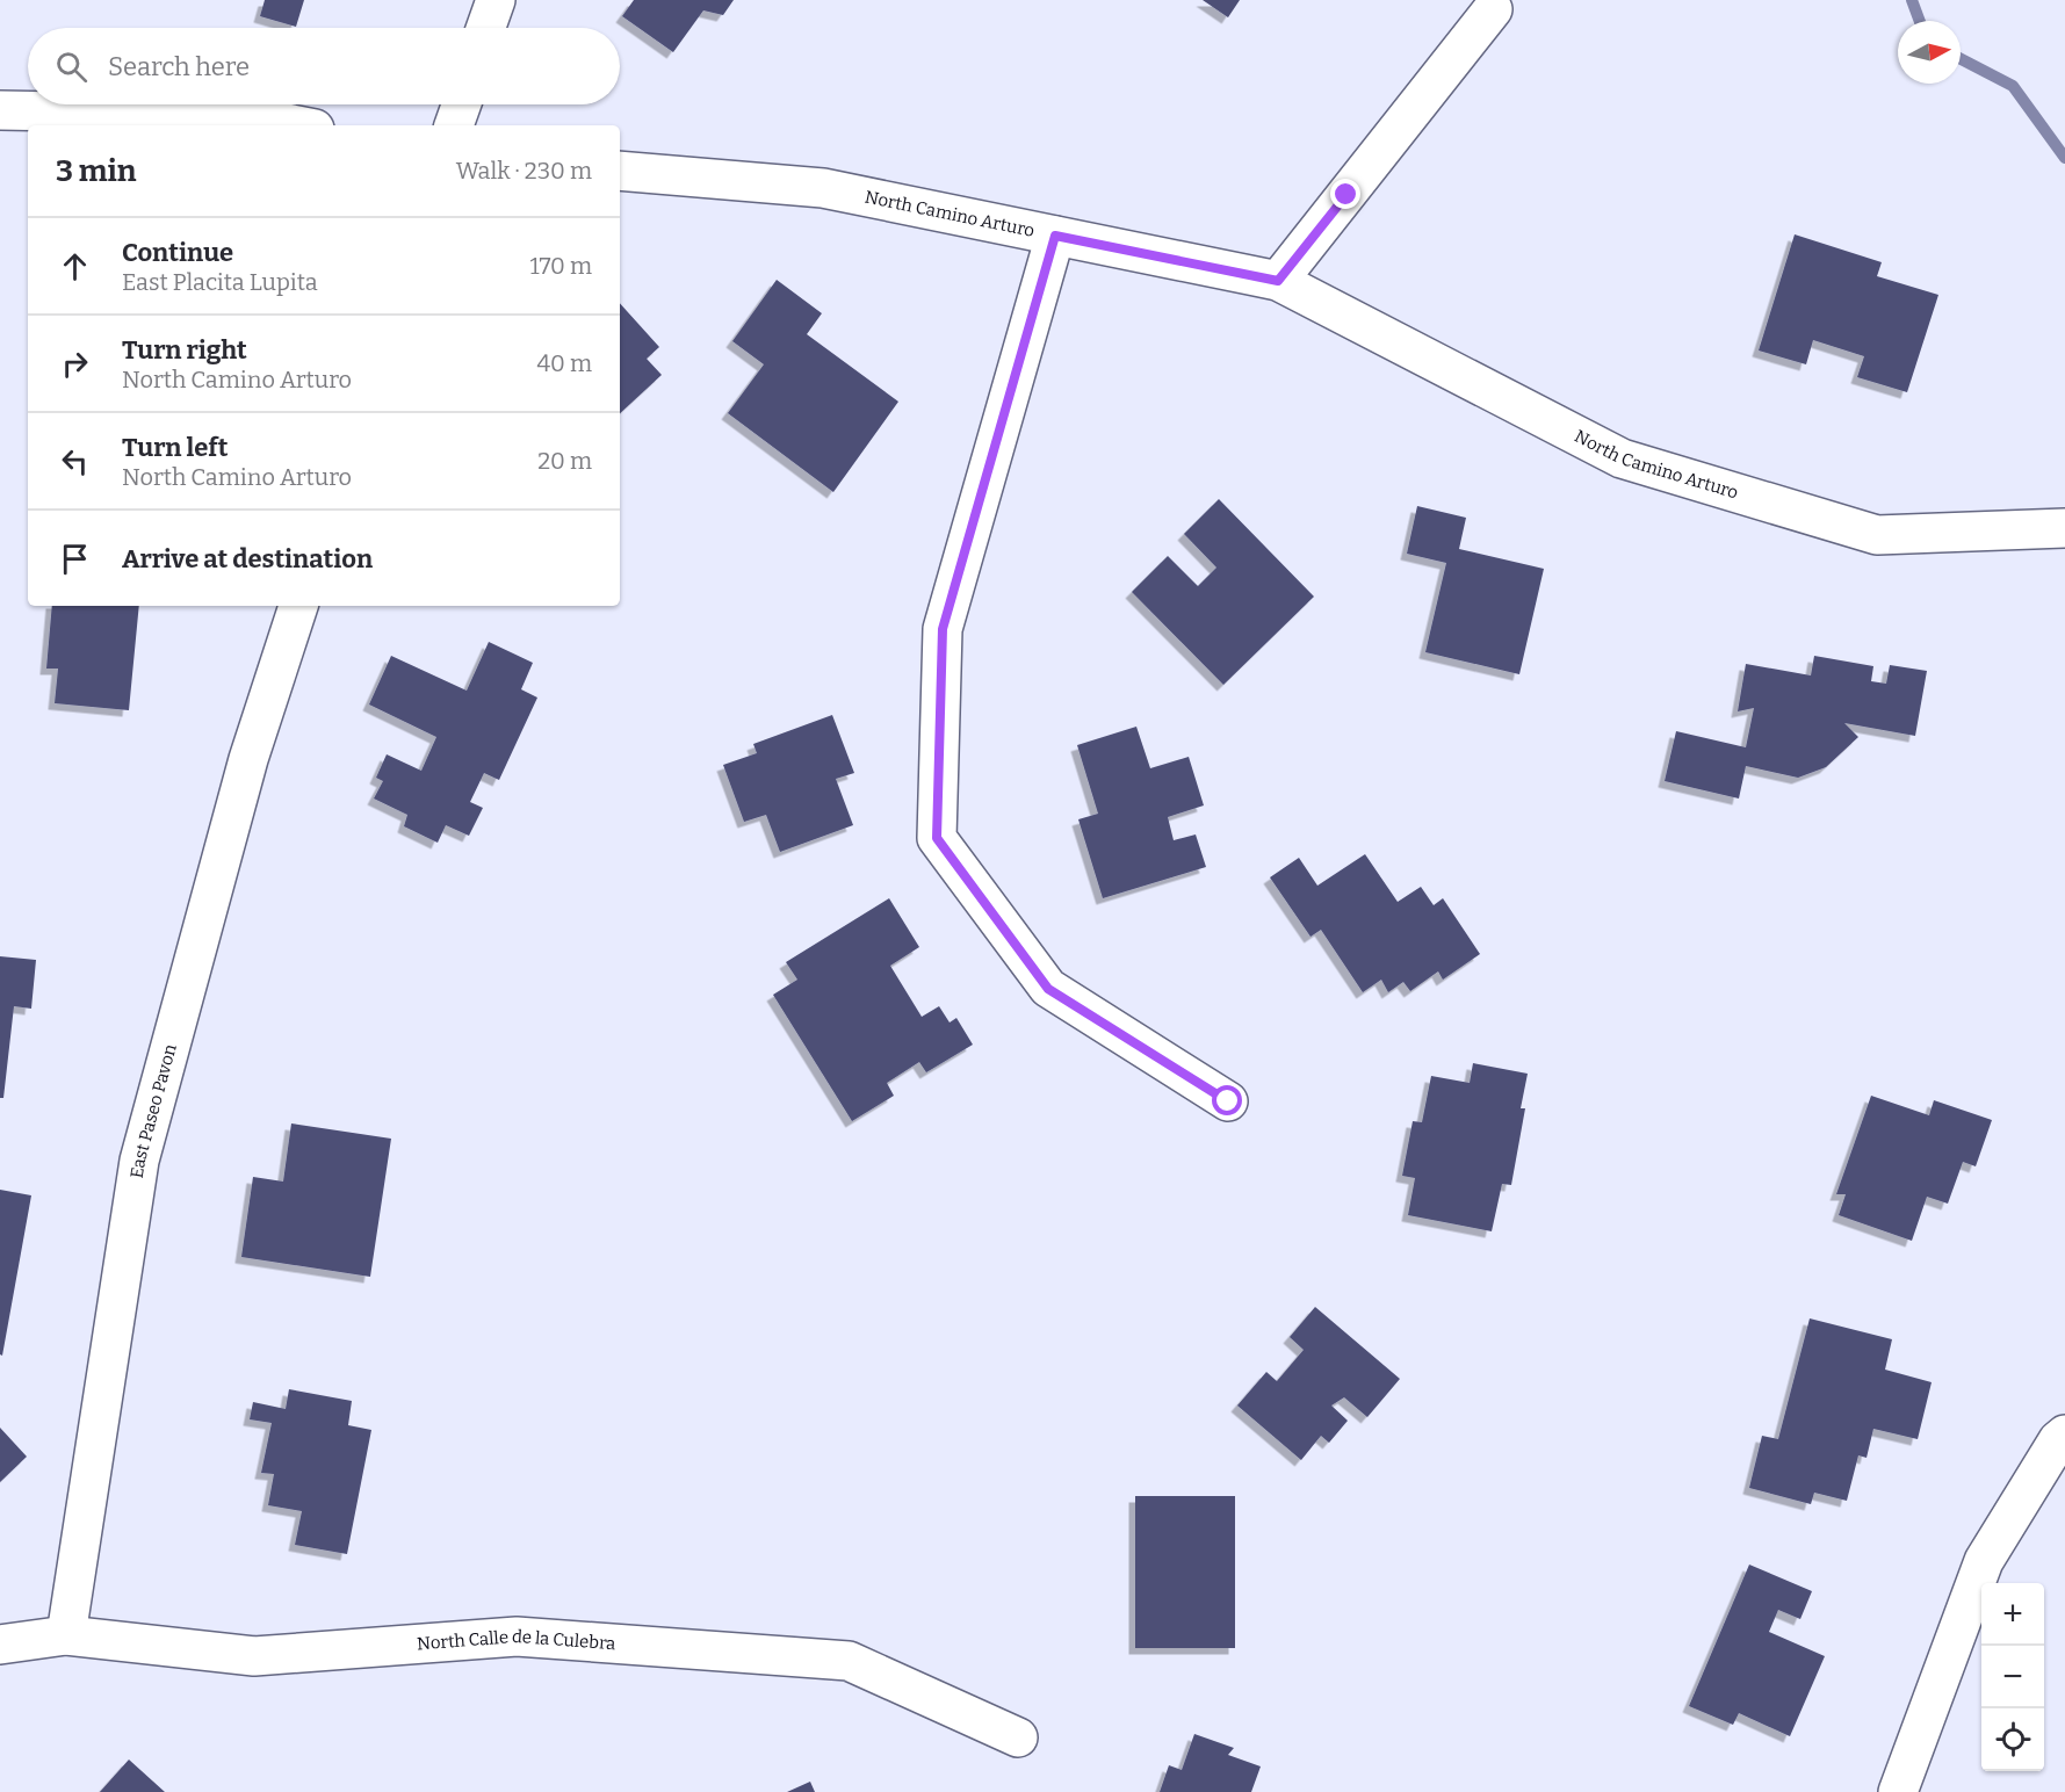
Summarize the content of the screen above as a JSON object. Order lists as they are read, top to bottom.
{
  "streets": {
    "street": ["North Camino Arturo", "East Paseo Pavon", "North Calle de la Culebra"]
  },
  "crossings": [
    ["East Paseo Pavon", "North Calle de la Culebra"]
  ],
  "north": "right",
  "page": {
    "search": "Search here",
    "heading": ["3 min", "Walk · 230 m"],
    "list": [
      ["Continue", "East Placita Lupita", "170 m"],
      ["Turn right", "North Camino Arturo", "40 m"],
      ["Turn left", "North Camino Arturo", "20 m"],
      "Arrive at destination"
    ],
    "map_buttons": ["+", "−"]
  }
}
